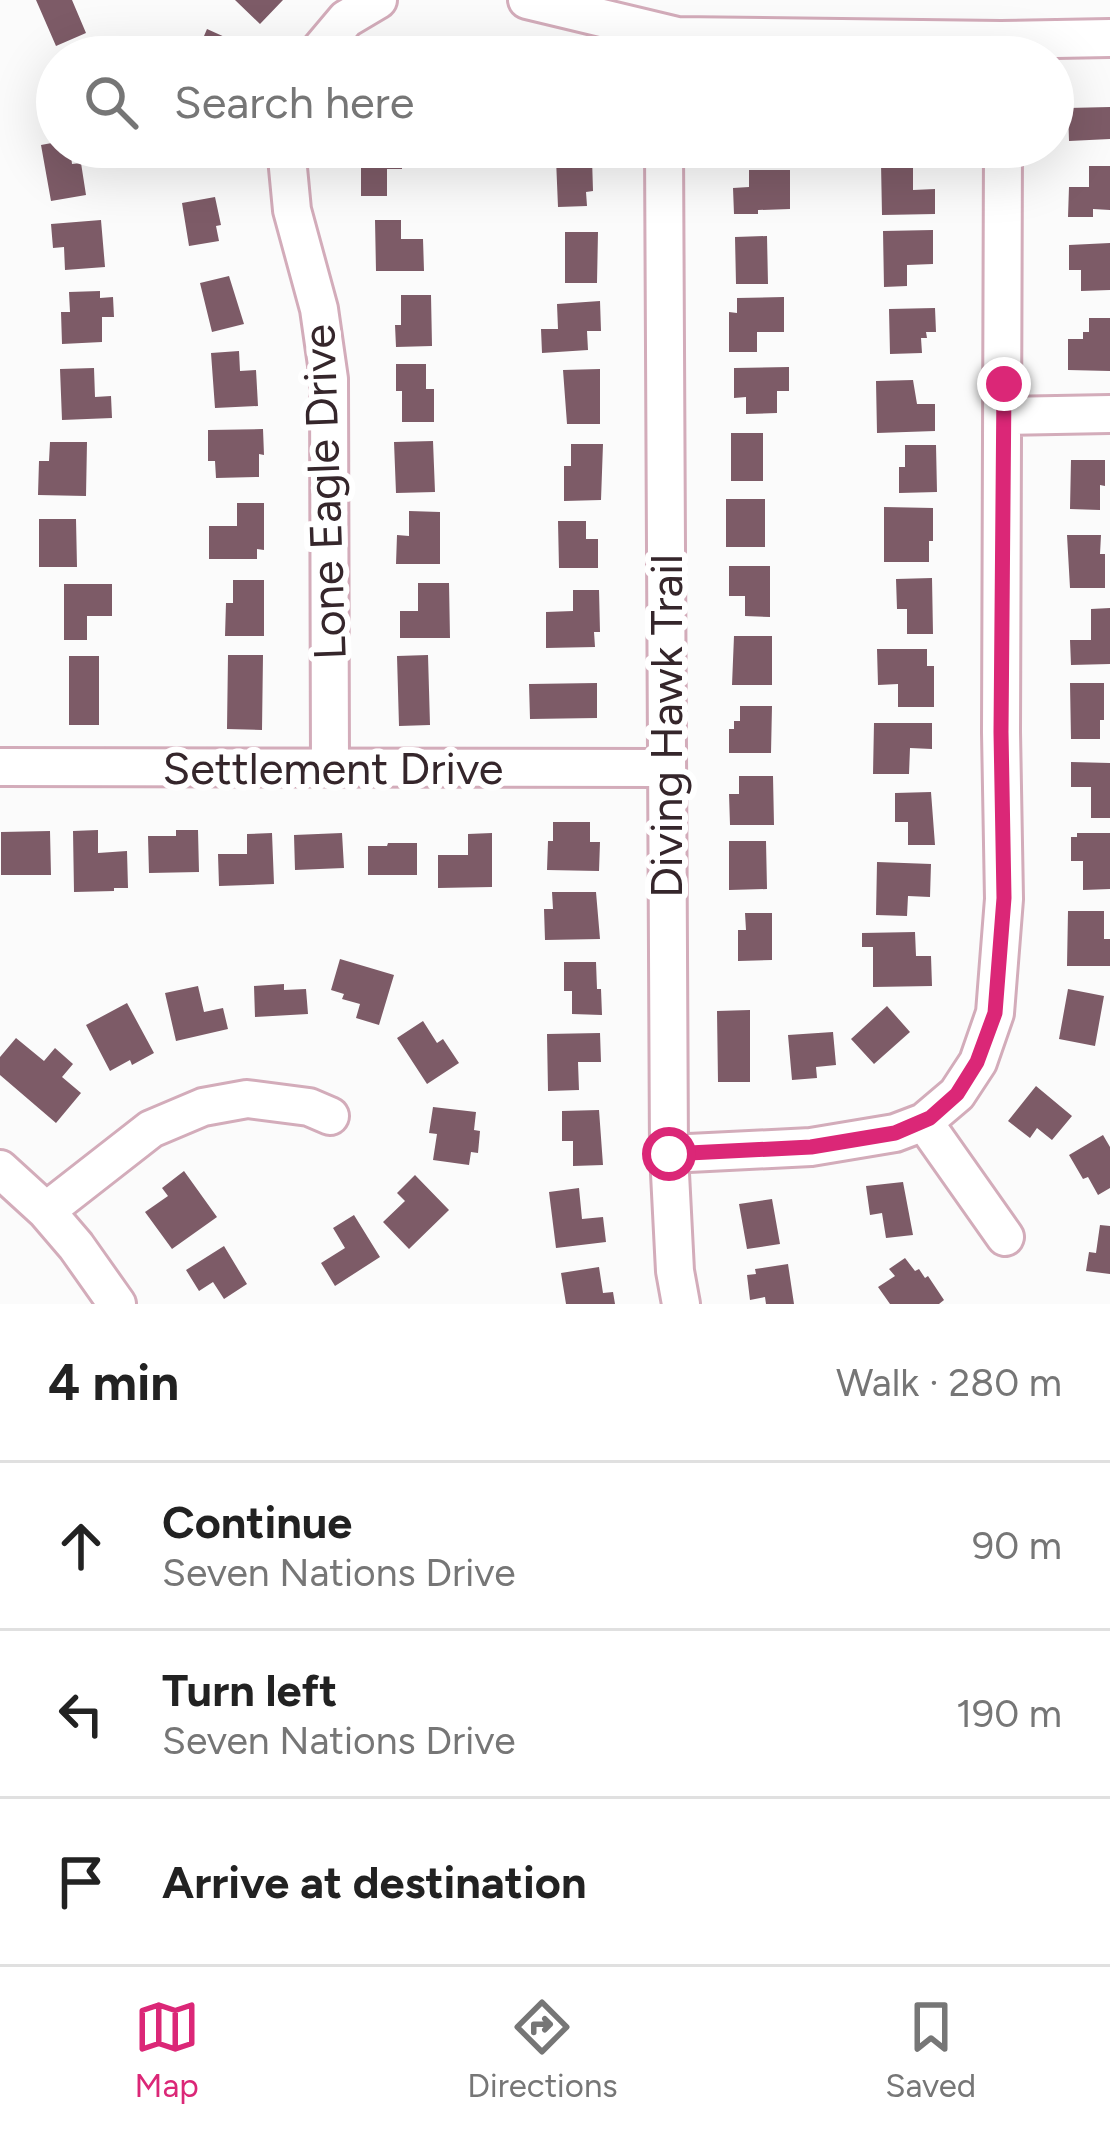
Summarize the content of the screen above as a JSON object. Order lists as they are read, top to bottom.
{
  "streets": {
    "street": ["Lone Eagle Drive", "Diving Hawk Trail", "Settlement Drive"]
  },
  "crossings": [
    ["Lone Eagle Drive", "Settlement Drive"],
    ["Diving Hawk Trail", "Settlement Drive"]
  ],
  "page": {
    "search": "Search here",
    "heading": ["4 min", "Walk · 280 m"],
    "list": [
      ["Continue", "Seven Nations Drive", "90 m"],
      ["Turn left", "Seven Nations Drive", "190 m"],
      "Arrive at destination"
    ],
    "nav": ["Map", "Directions", "Saved"]
  }
}
